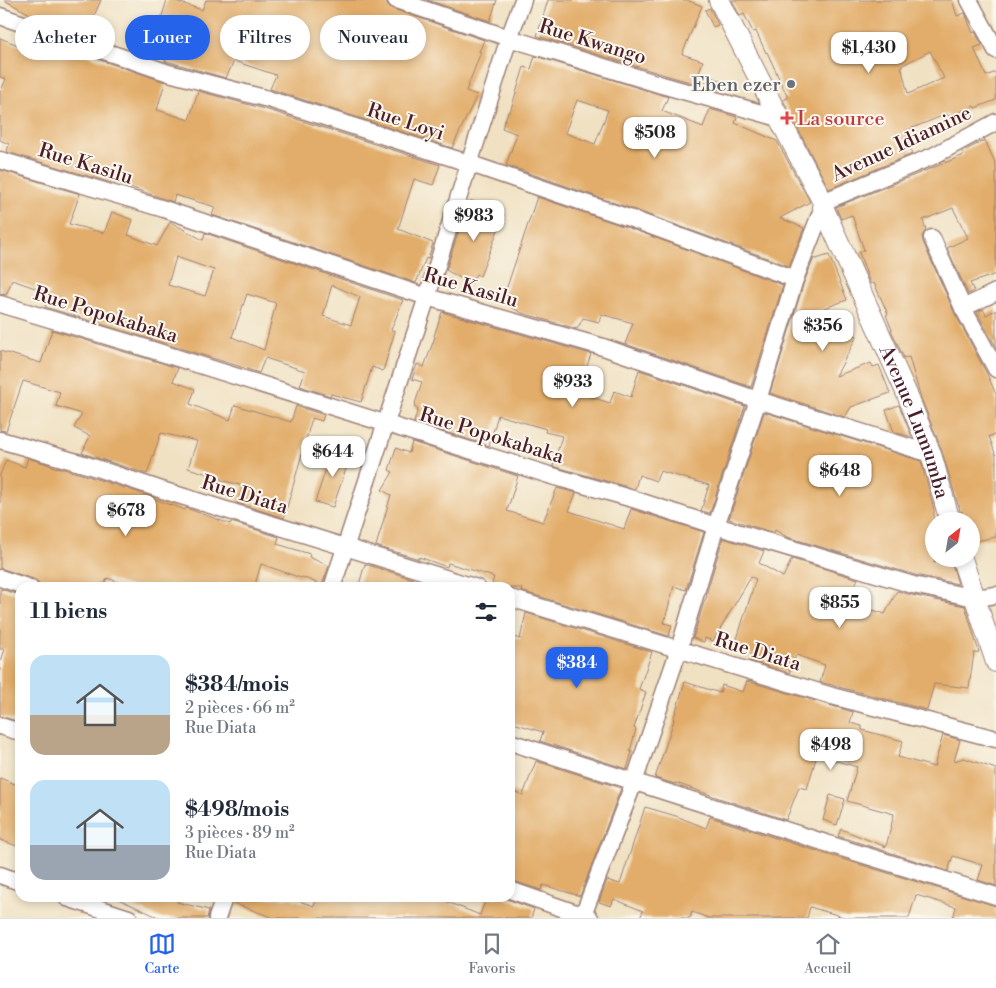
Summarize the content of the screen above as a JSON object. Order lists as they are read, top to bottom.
{
  "streets": {
    "street": [
      "Rue Kwango",
      "Rue Loyi",
      "Avenue Idiamine",
      "Rue Kasilu",
      "Rue Popokabaka",
      "Avenue Lumumba",
      "Rue Diata"
    ]
  },
  "crossings": [
    ["Rue Kwango", "Avenue Lumumba"],
    ["Avenue Idiamine", "Avenue Lumumba"],
    ["Rue Kasilu", "Avenue Lumumba"]
  ],
  "places": {
    "other": ["Eben ezer"],
    "health": ["La source"]
  },
  "north": "top right",
  "page": {
    "chip": [
      "Acheter",
      "Louer",
      "Filtres",
      "Nouveau"
    ],
    "price": [
      "$1,430",
      "$508",
      "$983",
      "$356",
      "$933",
      "$644",
      "$648",
      "$678",
      "$855",
      "$384",
      "$498"
    ],
    "heading": "11 biens",
    "list": [
      {
        "name": "$384/mois",
        "note": "2 pièces · 66 m² · Rue Diata"
      },
      {
        "name": "$498/mois",
        "note": "3 pièces · 89 m² · Rue Diata"
      }
    ],
    "tabs": ["Carte", "Favoris", "Accueil"]
  }
}
